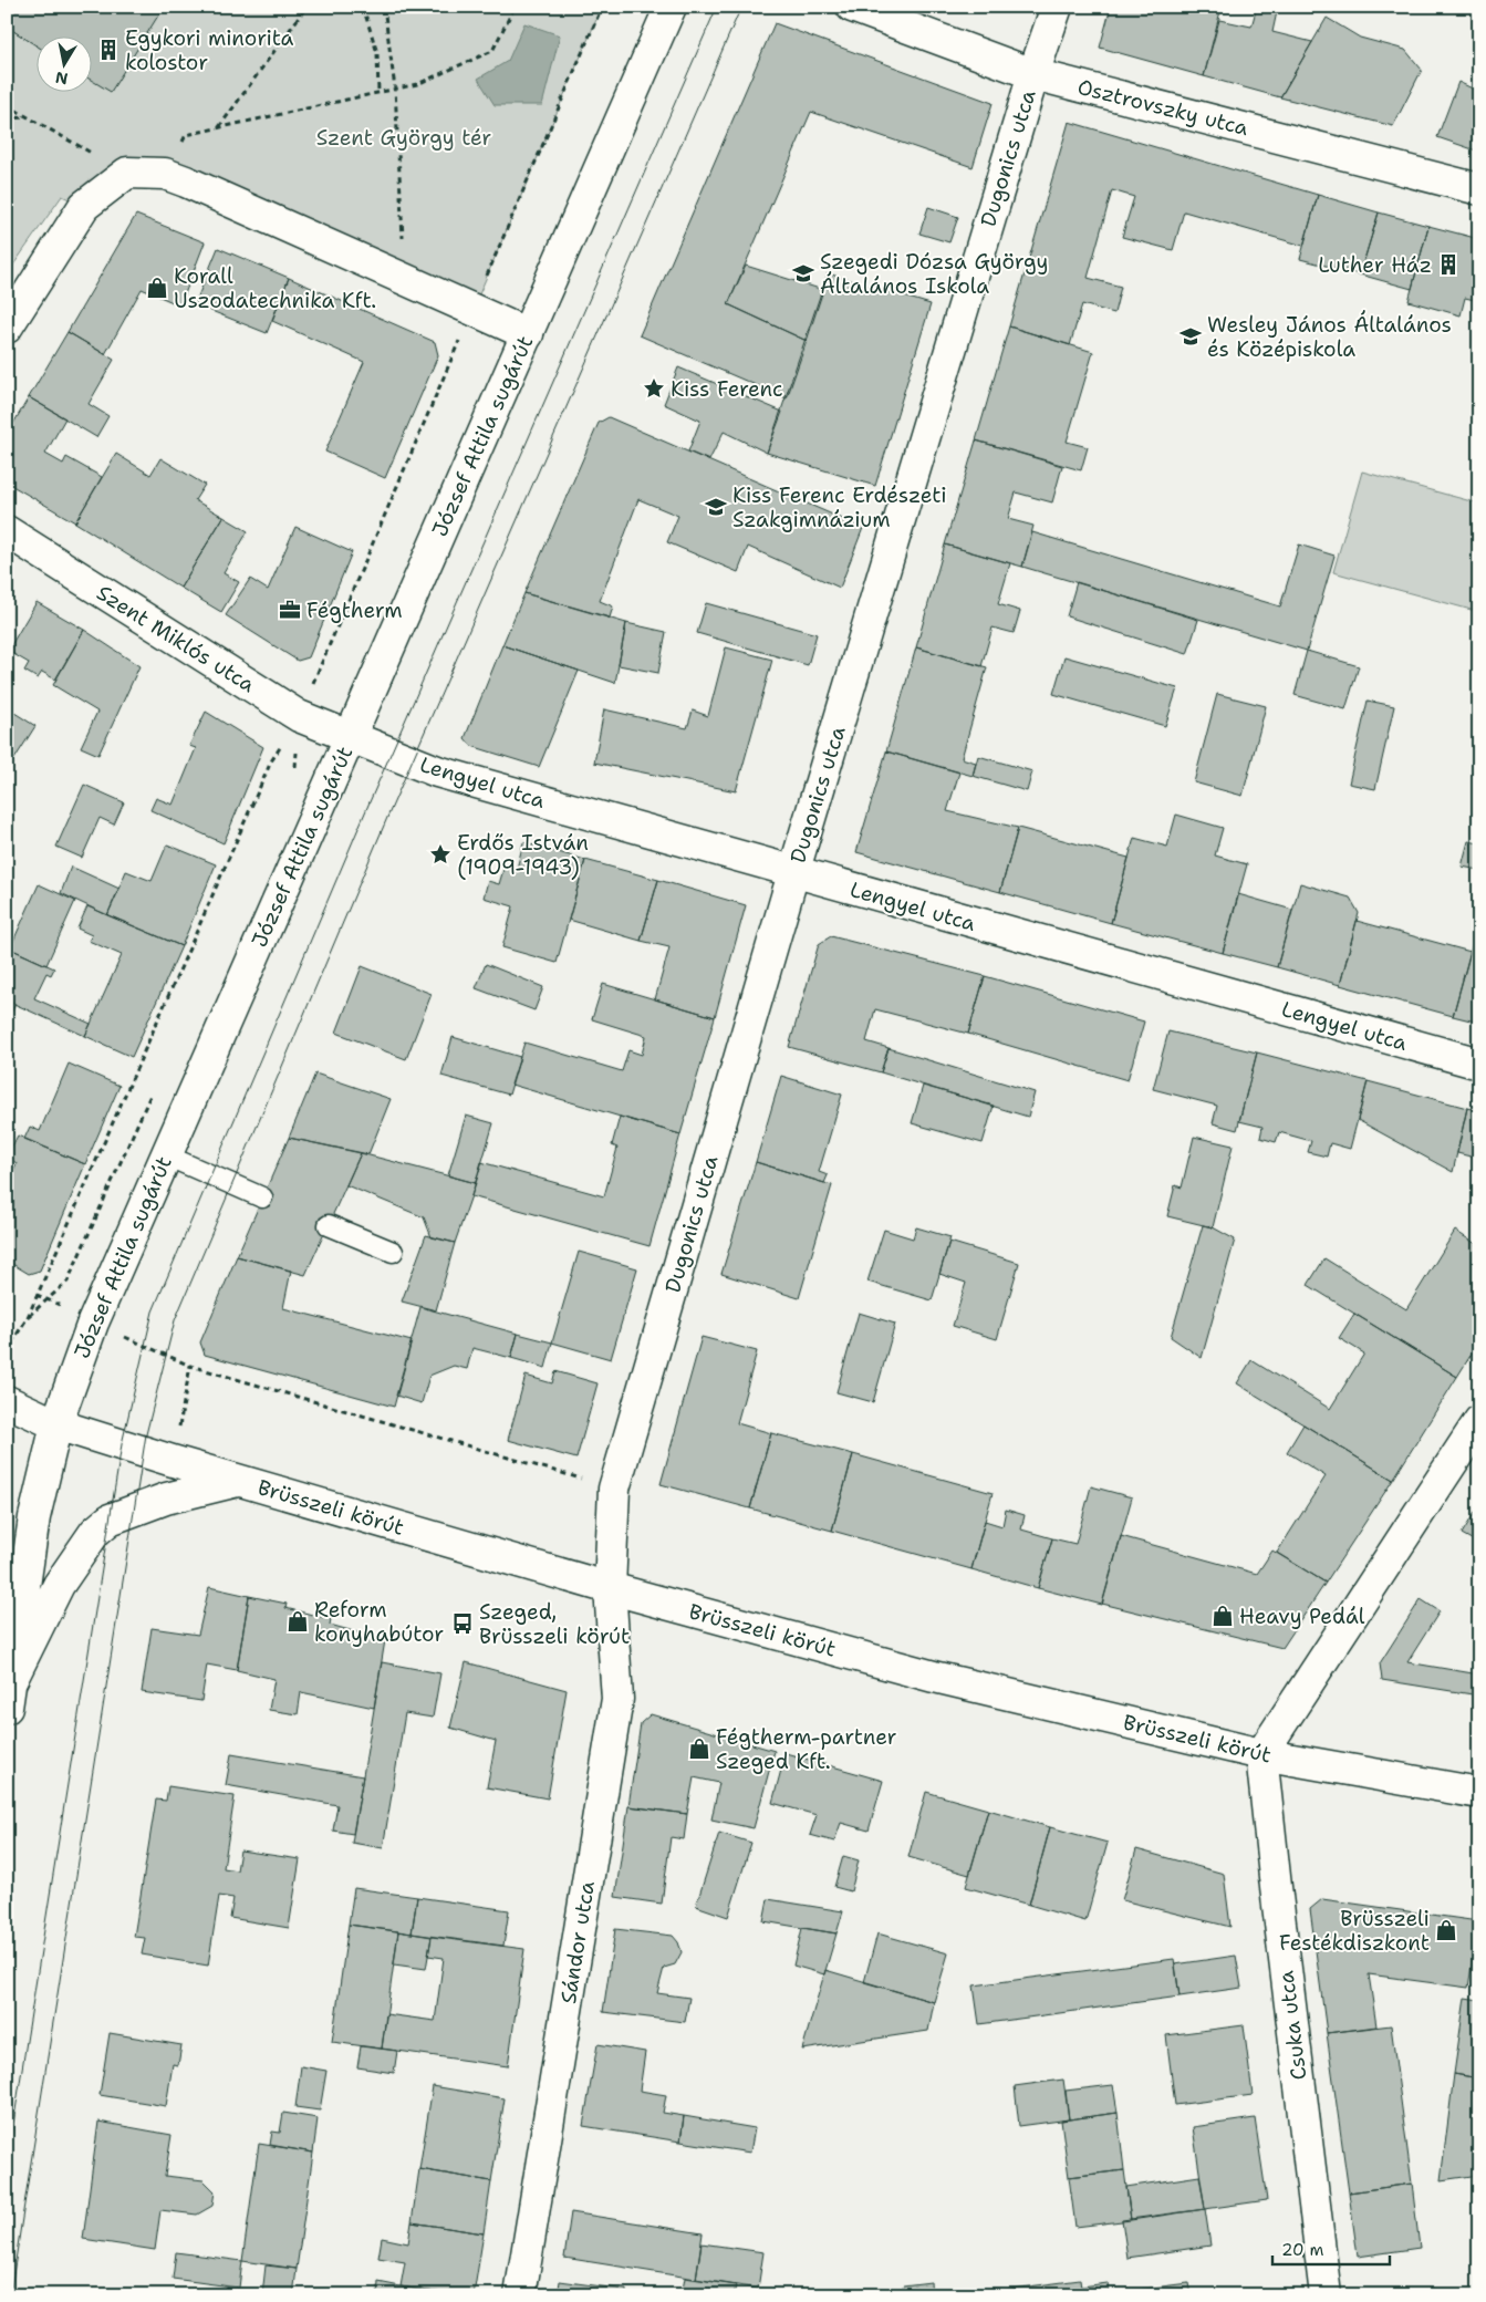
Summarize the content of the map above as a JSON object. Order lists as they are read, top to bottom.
{
  "streets": {
    "street": [
      "Osztrovszky utca",
      "Dugonics utca",
      "József Attila sugárút",
      "Szent Miklós utca",
      "Lengyel utca",
      "Brüsszeli körút",
      "Sándor utca",
      "Csuka utca"
    ]
  },
  "crossings": [
    ["Osztrovszky utca", "Dugonics utca"],
    ["Dugonics utca", "Lengyel utca"],
    ["Dugonics utca", "Brüsszeli körút"],
    ["Dugonics utca", "Sándor utca"],
    ["József Attila sugárút", "Szent Miklós utca"],
    ["József Attila sugárút", "Lengyel utca"],
    ["József Attila sugárút", "Brüsszeli körút"],
    ["Szent Miklós utca", "Lengyel utca"],
    ["Brüsszeli körút", "Sándor utca"],
    ["Brüsszeli körút", "Csuka utca"]
  ],
  "parks": ["Szent György tér"],
  "places": {
    "building": ["Egykori minorita kolostor", "Luther Ház"],
    "school or university": ["Szegedi Dózsa György Általános Iskola", "Wesley János Általános és Középiskola", "Kiss Ferenc Erdészeti Szakgimnázium"],
    "shop": [
      "Korall Uszodatechnika Kft.",
      "Heavy Pedál",
      "Reform konyhabútor",
      "Fégtherm-partner Szeged Kft.",
      "Brüsszeli Festékdiszkont"
    ],
    "place": ["Kiss Ferenc", "Erdős István (1909-1943)"],
    "office": ["Fégtherm"],
    "bus stop": ["Szeged, Brüsszeli körút"]
  },
  "scale_bar": "20 m",
  "north": "bottom"
}
